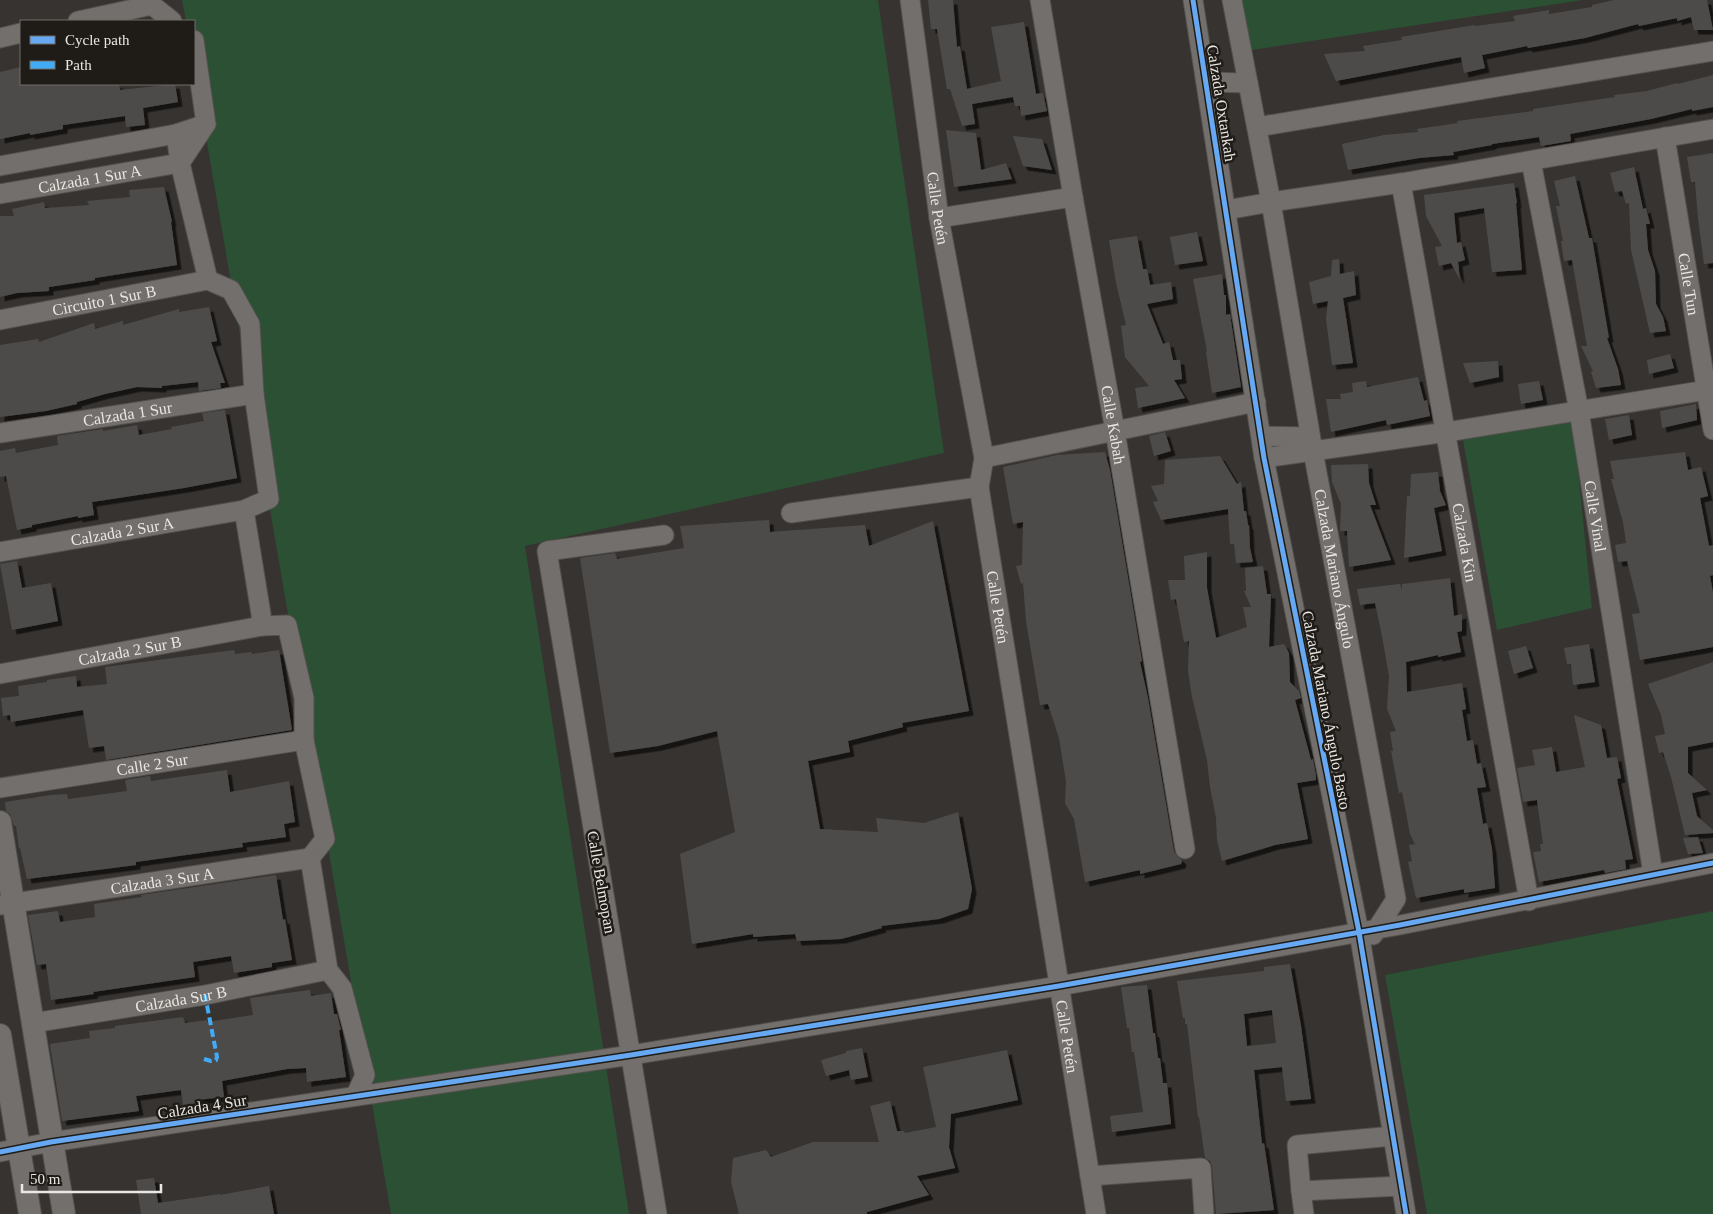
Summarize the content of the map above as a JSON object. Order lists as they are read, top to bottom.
{
  "streets": {
    "street": [
      "Calzada Oxtankah",
      "Calzada 1 Sur A",
      "Calle Petén",
      "Calle Tun",
      "Circuito 1 Sur B",
      "Calzada 1 Sur",
      "Calle Kabah",
      "Calle Vinal",
      "Calzada 2 Sur A",
      "Calzada Kin",
      "Calzada Mariano Ángulo",
      "Calzada 2 Sur B",
      "Calzada Mariano Ángulo Basto",
      "Calle 2 Sur",
      "Calzada 3 Sur A",
      "Calle Belmopan",
      "Calzada Sur B",
      "Calzada 4 Sur"
    ]
  },
  "crossings": [
    ["Calzada Oxtankah", "Calzada Mariano Ángulo"],
    ["Calzada Oxtankah", "Calzada Mariano Ángulo Basto"],
    ["Calle Petén", "Calzada 4 Sur"],
    ["Calzada 1 Sur", "Calzada 2 Sur A"],
    ["Calle Vinal", "Calzada 4 Sur"],
    ["Calzada Kin", "Calzada 4 Sur"],
    ["Calzada Mariano Ángulo", "Calzada Mariano Ángulo Basto"],
    ["Calzada Mariano Ángulo", "Calzada 4 Sur"],
    ["Calzada 2 Sur B", "Calle 2 Sur"],
    ["Calzada Mariano Ángulo Basto", "Calzada 4 Sur"],
    ["Calle Belmopan", "Calzada 4 Sur"]
  ],
  "legend": ["Cycle path", "Path"],
  "scale_bar": "50 m"
}
